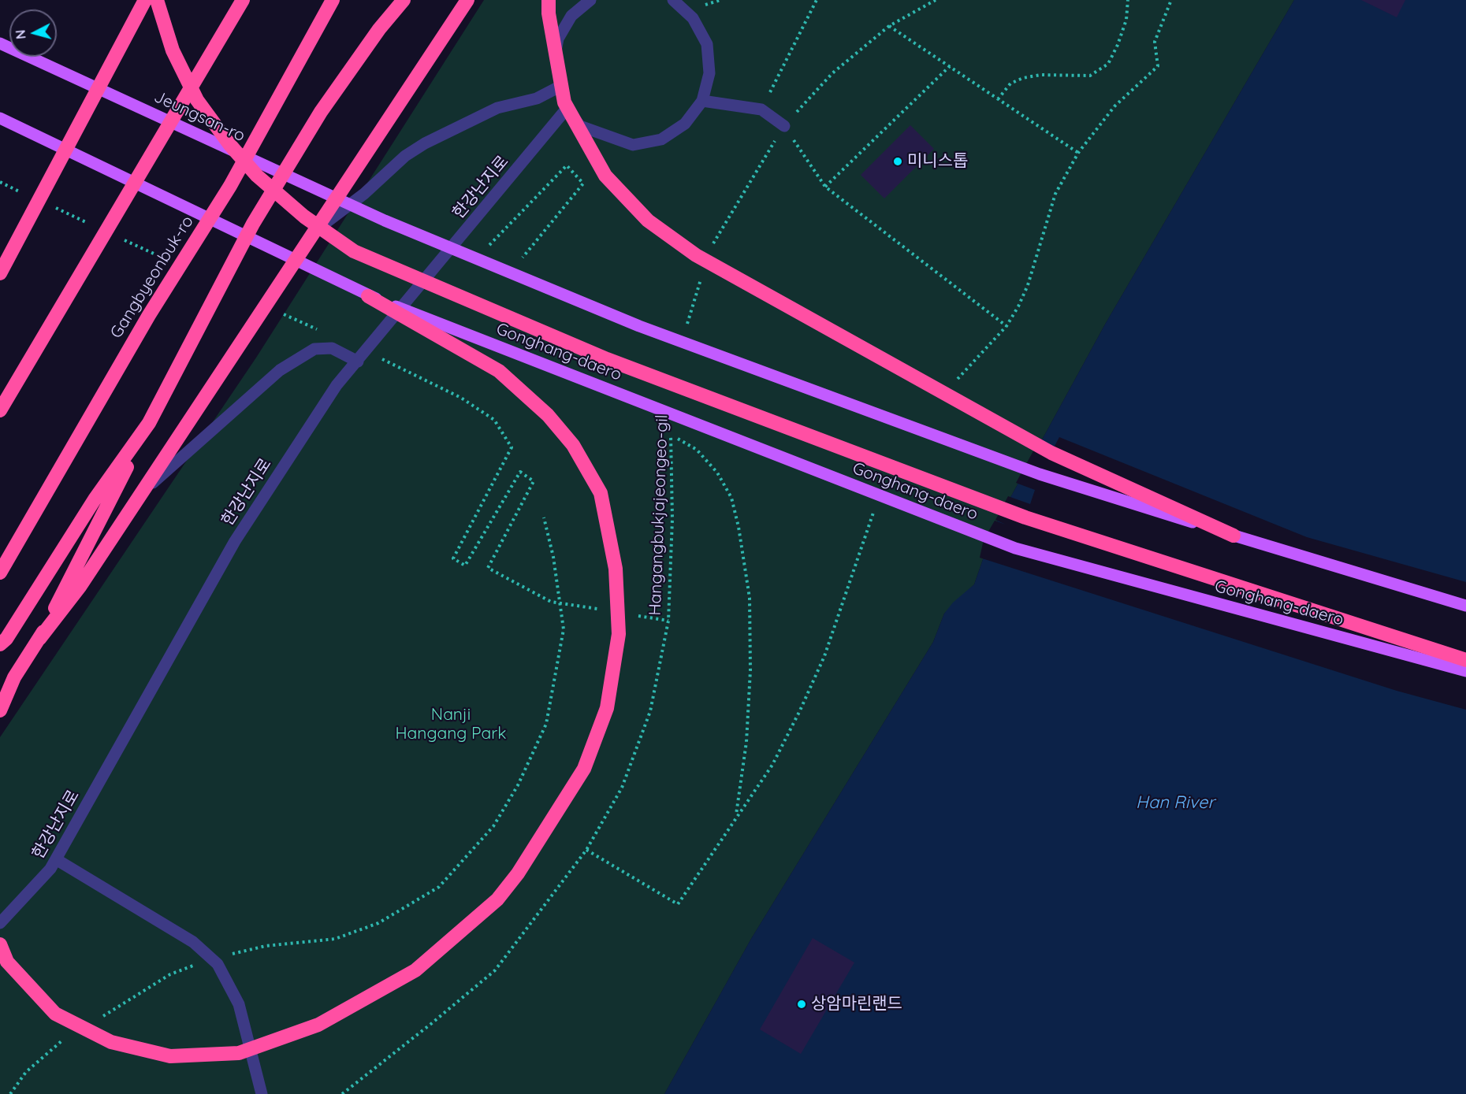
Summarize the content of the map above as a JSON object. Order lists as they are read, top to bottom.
{
  "streets": {
    "highway": ["Gangbyeonbuk-ro"],
    "main road": ["Jeungsan-ro", "Gonghang-daero"],
    "lane": ["한강난지로"],
    "path": ["Hangangbukjajeongeo-gil"]
  },
  "water": ["Han River"],
  "parks": ["Nanji Hangang Park"],
  "places": ["미니스톱", "상암마린랜드"],
  "north": "left"
}
